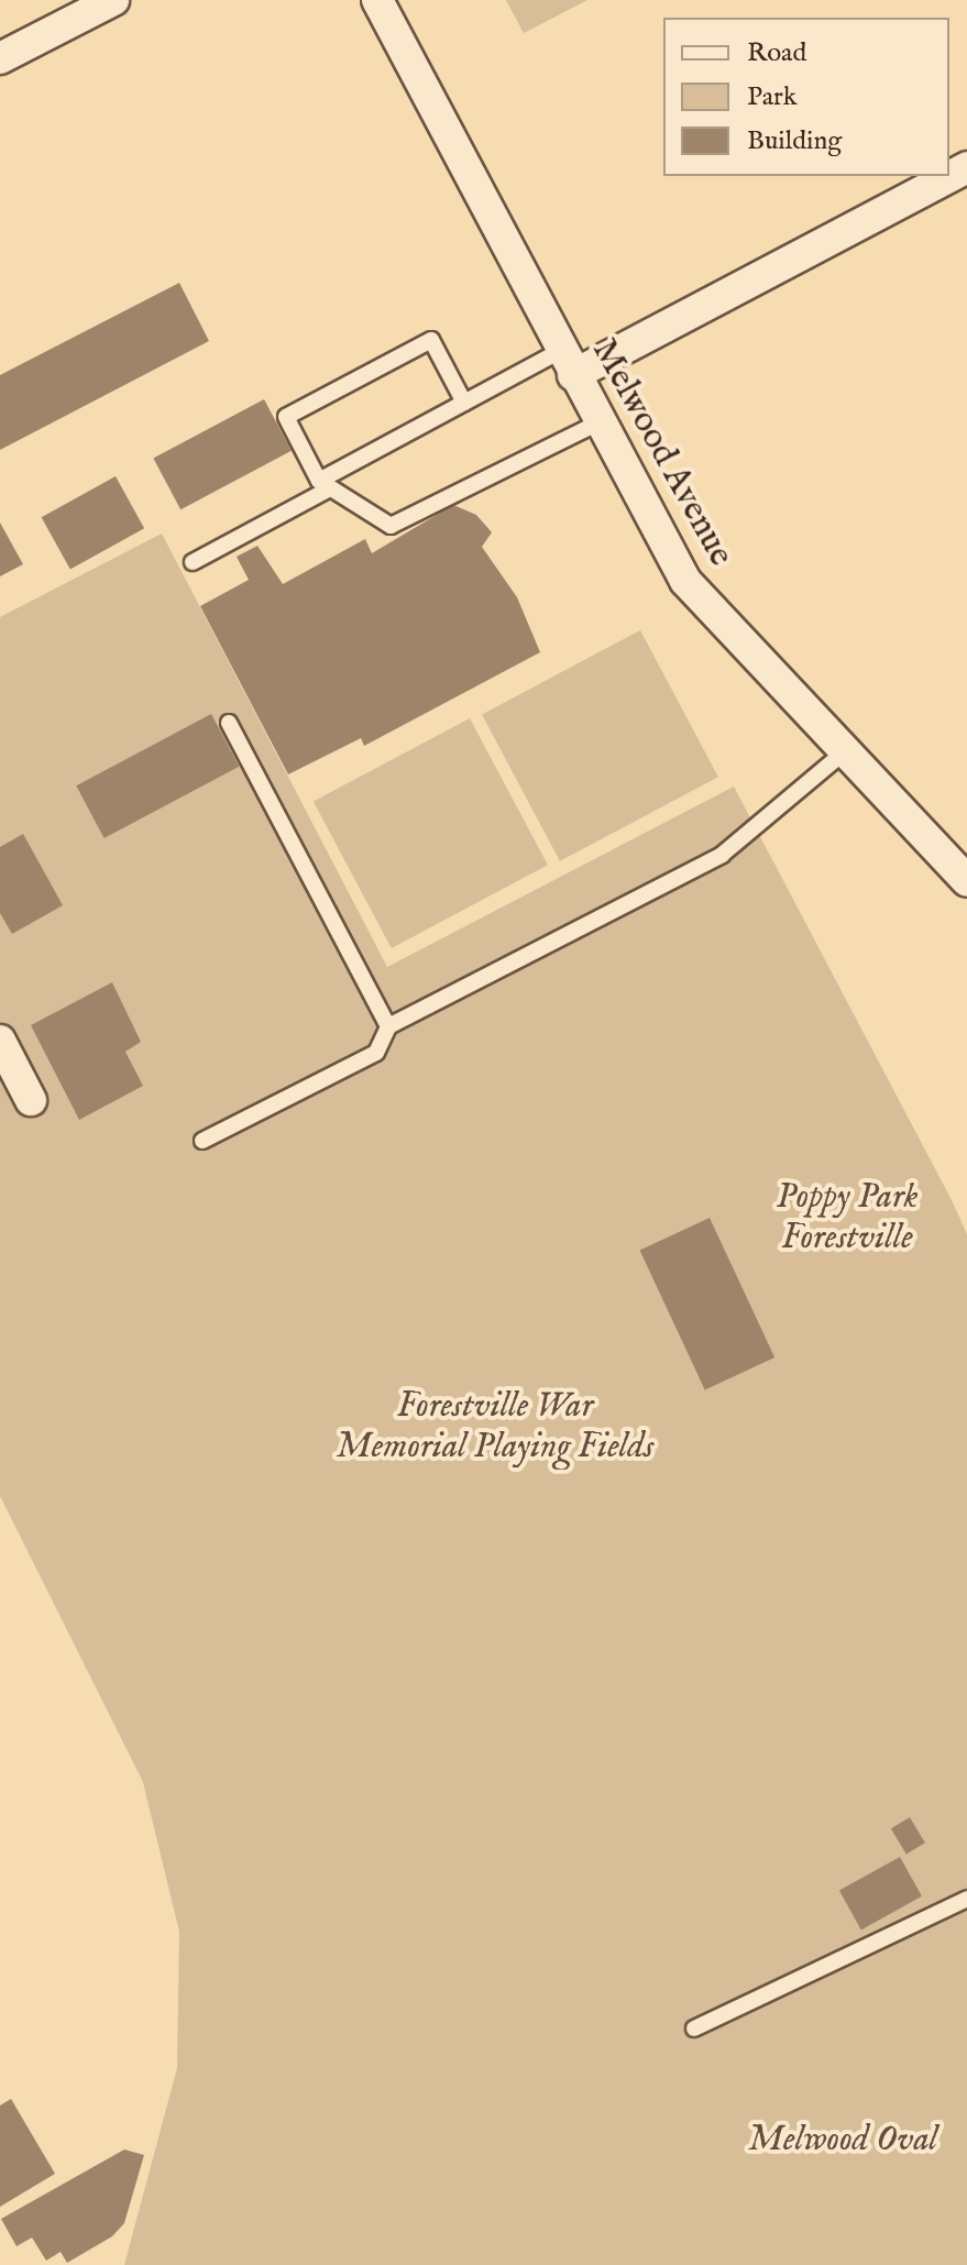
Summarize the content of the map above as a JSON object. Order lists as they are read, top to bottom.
{
  "streets": {
    "street": ["Melwood Avenue"]
  },
  "parks": ["Poppy Park Forestville", "Forestville War Memorial Playing Fields", "Melwood Oval"],
  "legend": ["Road", "Park", "Building"]
}
